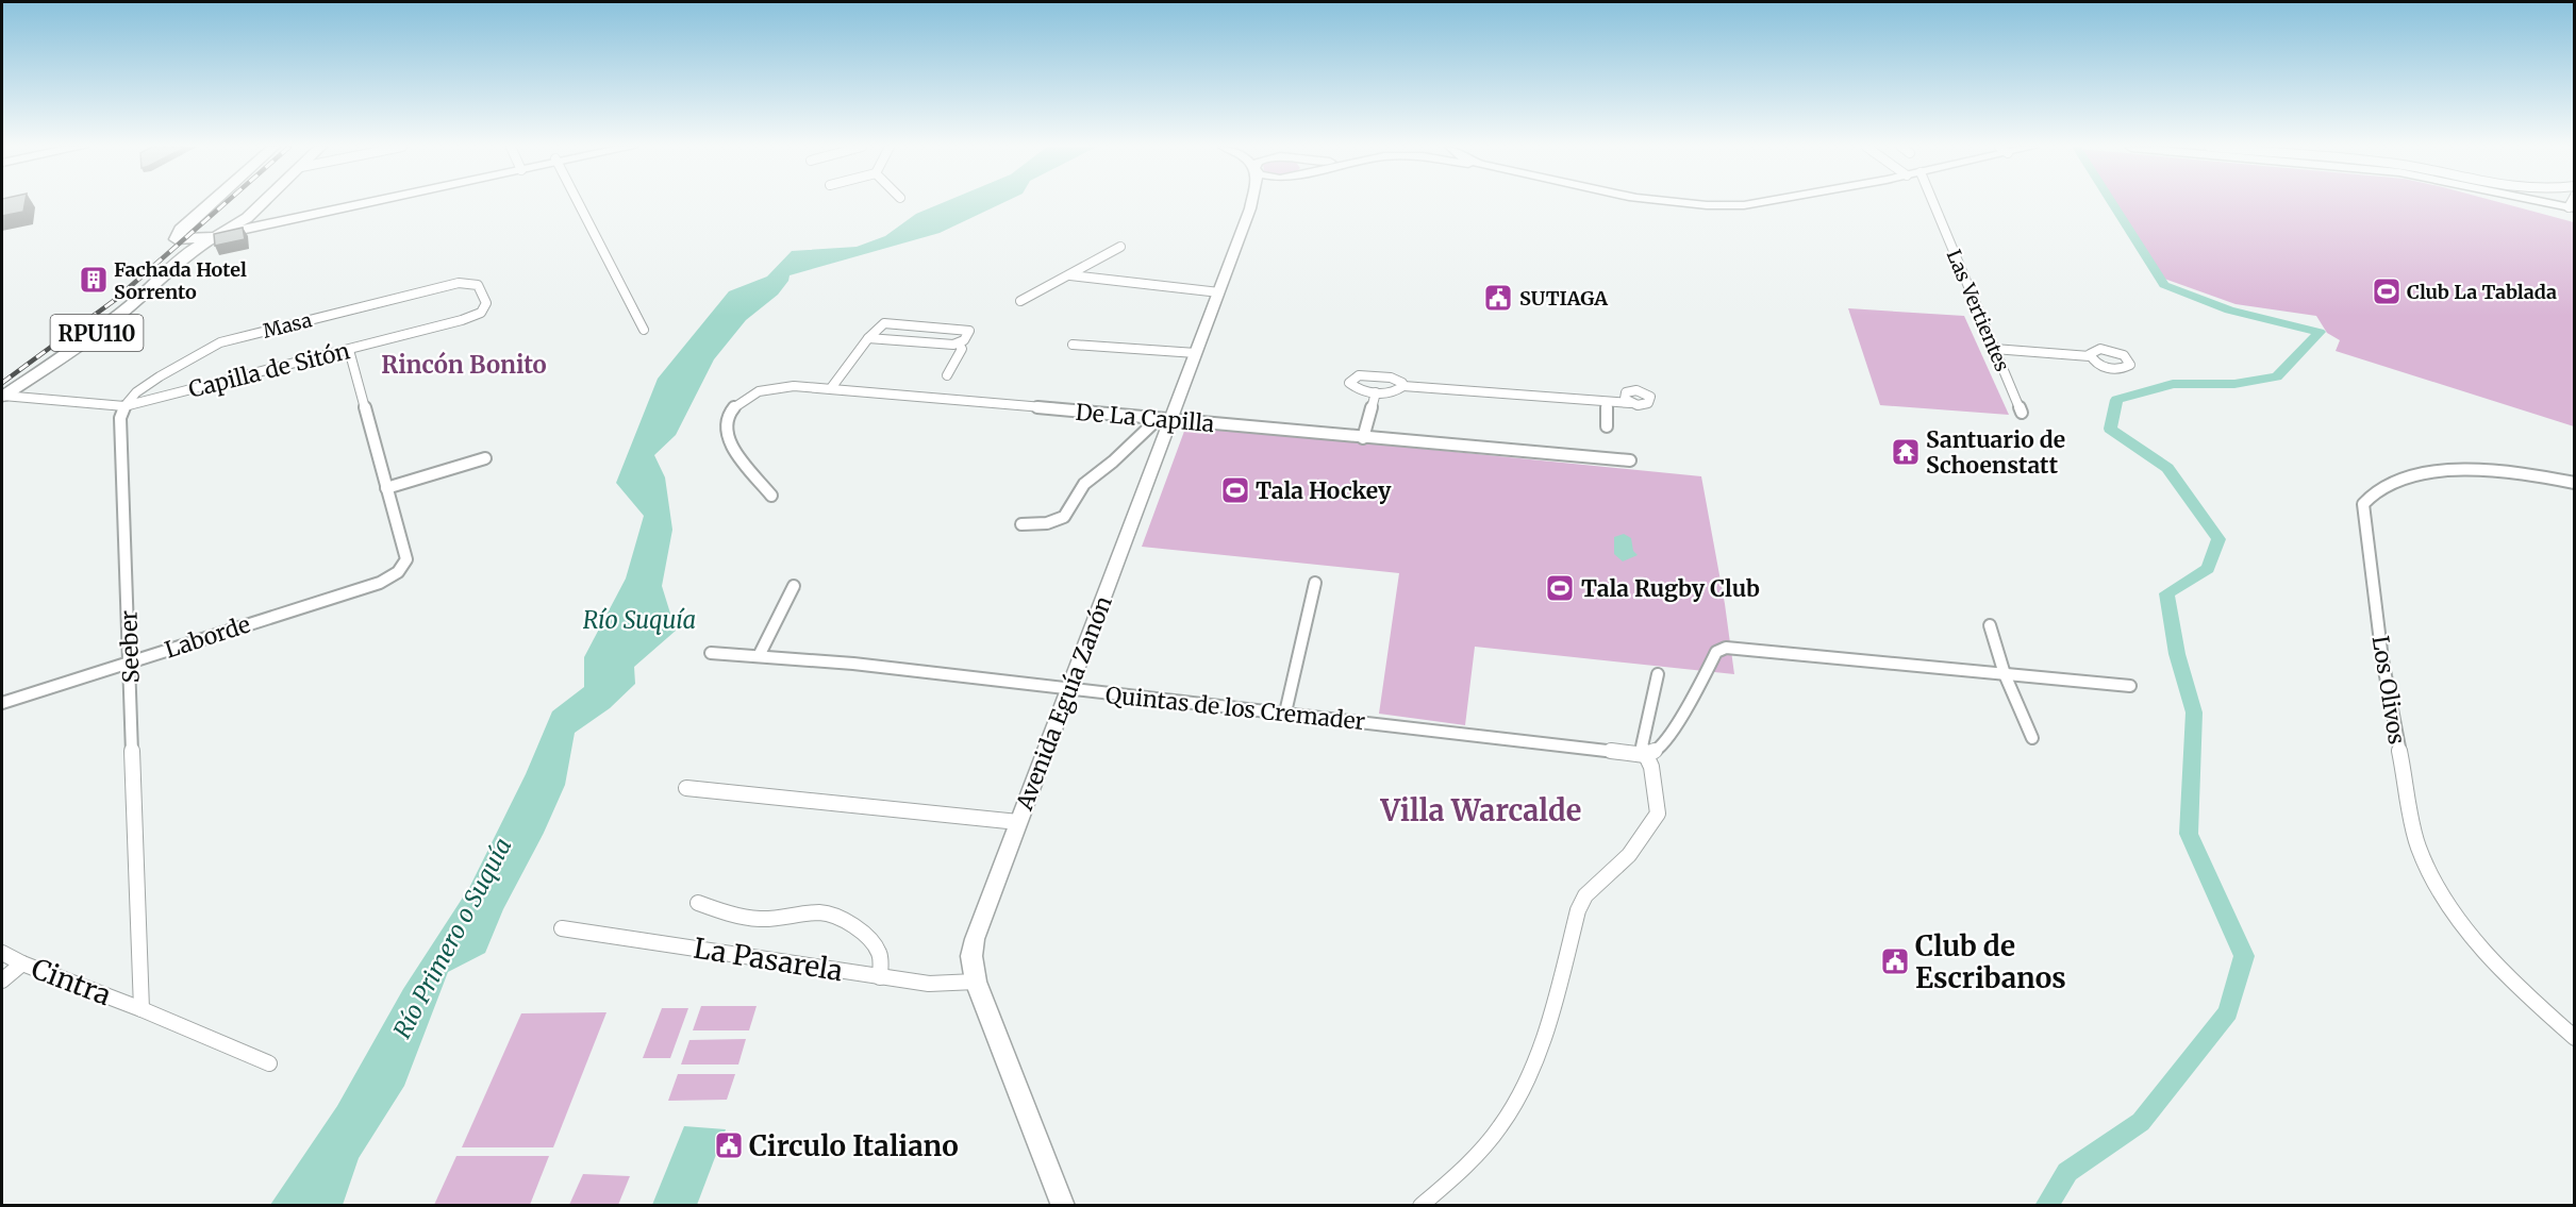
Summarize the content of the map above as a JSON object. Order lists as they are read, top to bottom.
{
  "streets": {
    "main road": ["RPU110", "Avenida Eguía Zanón"],
    "street": [
      "Las Vertientes",
      "Masa",
      "Capilla de Sitón",
      "De La Capilla",
      "Laborde",
      "Seeber",
      "Los Olivos",
      "Quintas de los Cremader",
      "La Pasarela",
      "Cintra"
    ]
  },
  "crossings": [
    ["Masa", "Capilla de Sitón"],
    ["Masa", "Seeber"],
    ["Capilla de Sitón", "Seeber"],
    ["De La Capilla", "Avenida Eguía Zanón"],
    ["Laborde", "Seeber"],
    ["Seeber", "Cintra"],
    ["Avenida Eguía Zanón", "Quintas de los Cremader"],
    ["Avenida Eguía Zanón", "La Pasarela"]
  ],
  "districts": ["Rincón Bonito", "Villa Warcalde"],
  "water": ["Río Suquía", "Río Primero o Suquía"],
  "places": {
    "building": ["Fachada Hotel Sorrento"],
    "sports": ["Club La Tablada", "Tala Hockey", "Tala Rugby Club"],
    "public building": ["SUTIAGA", "Club de Escribanos", "Circulo Italiano"],
    "temple": ["Santuario de Schoenstatt"]
  }
}
